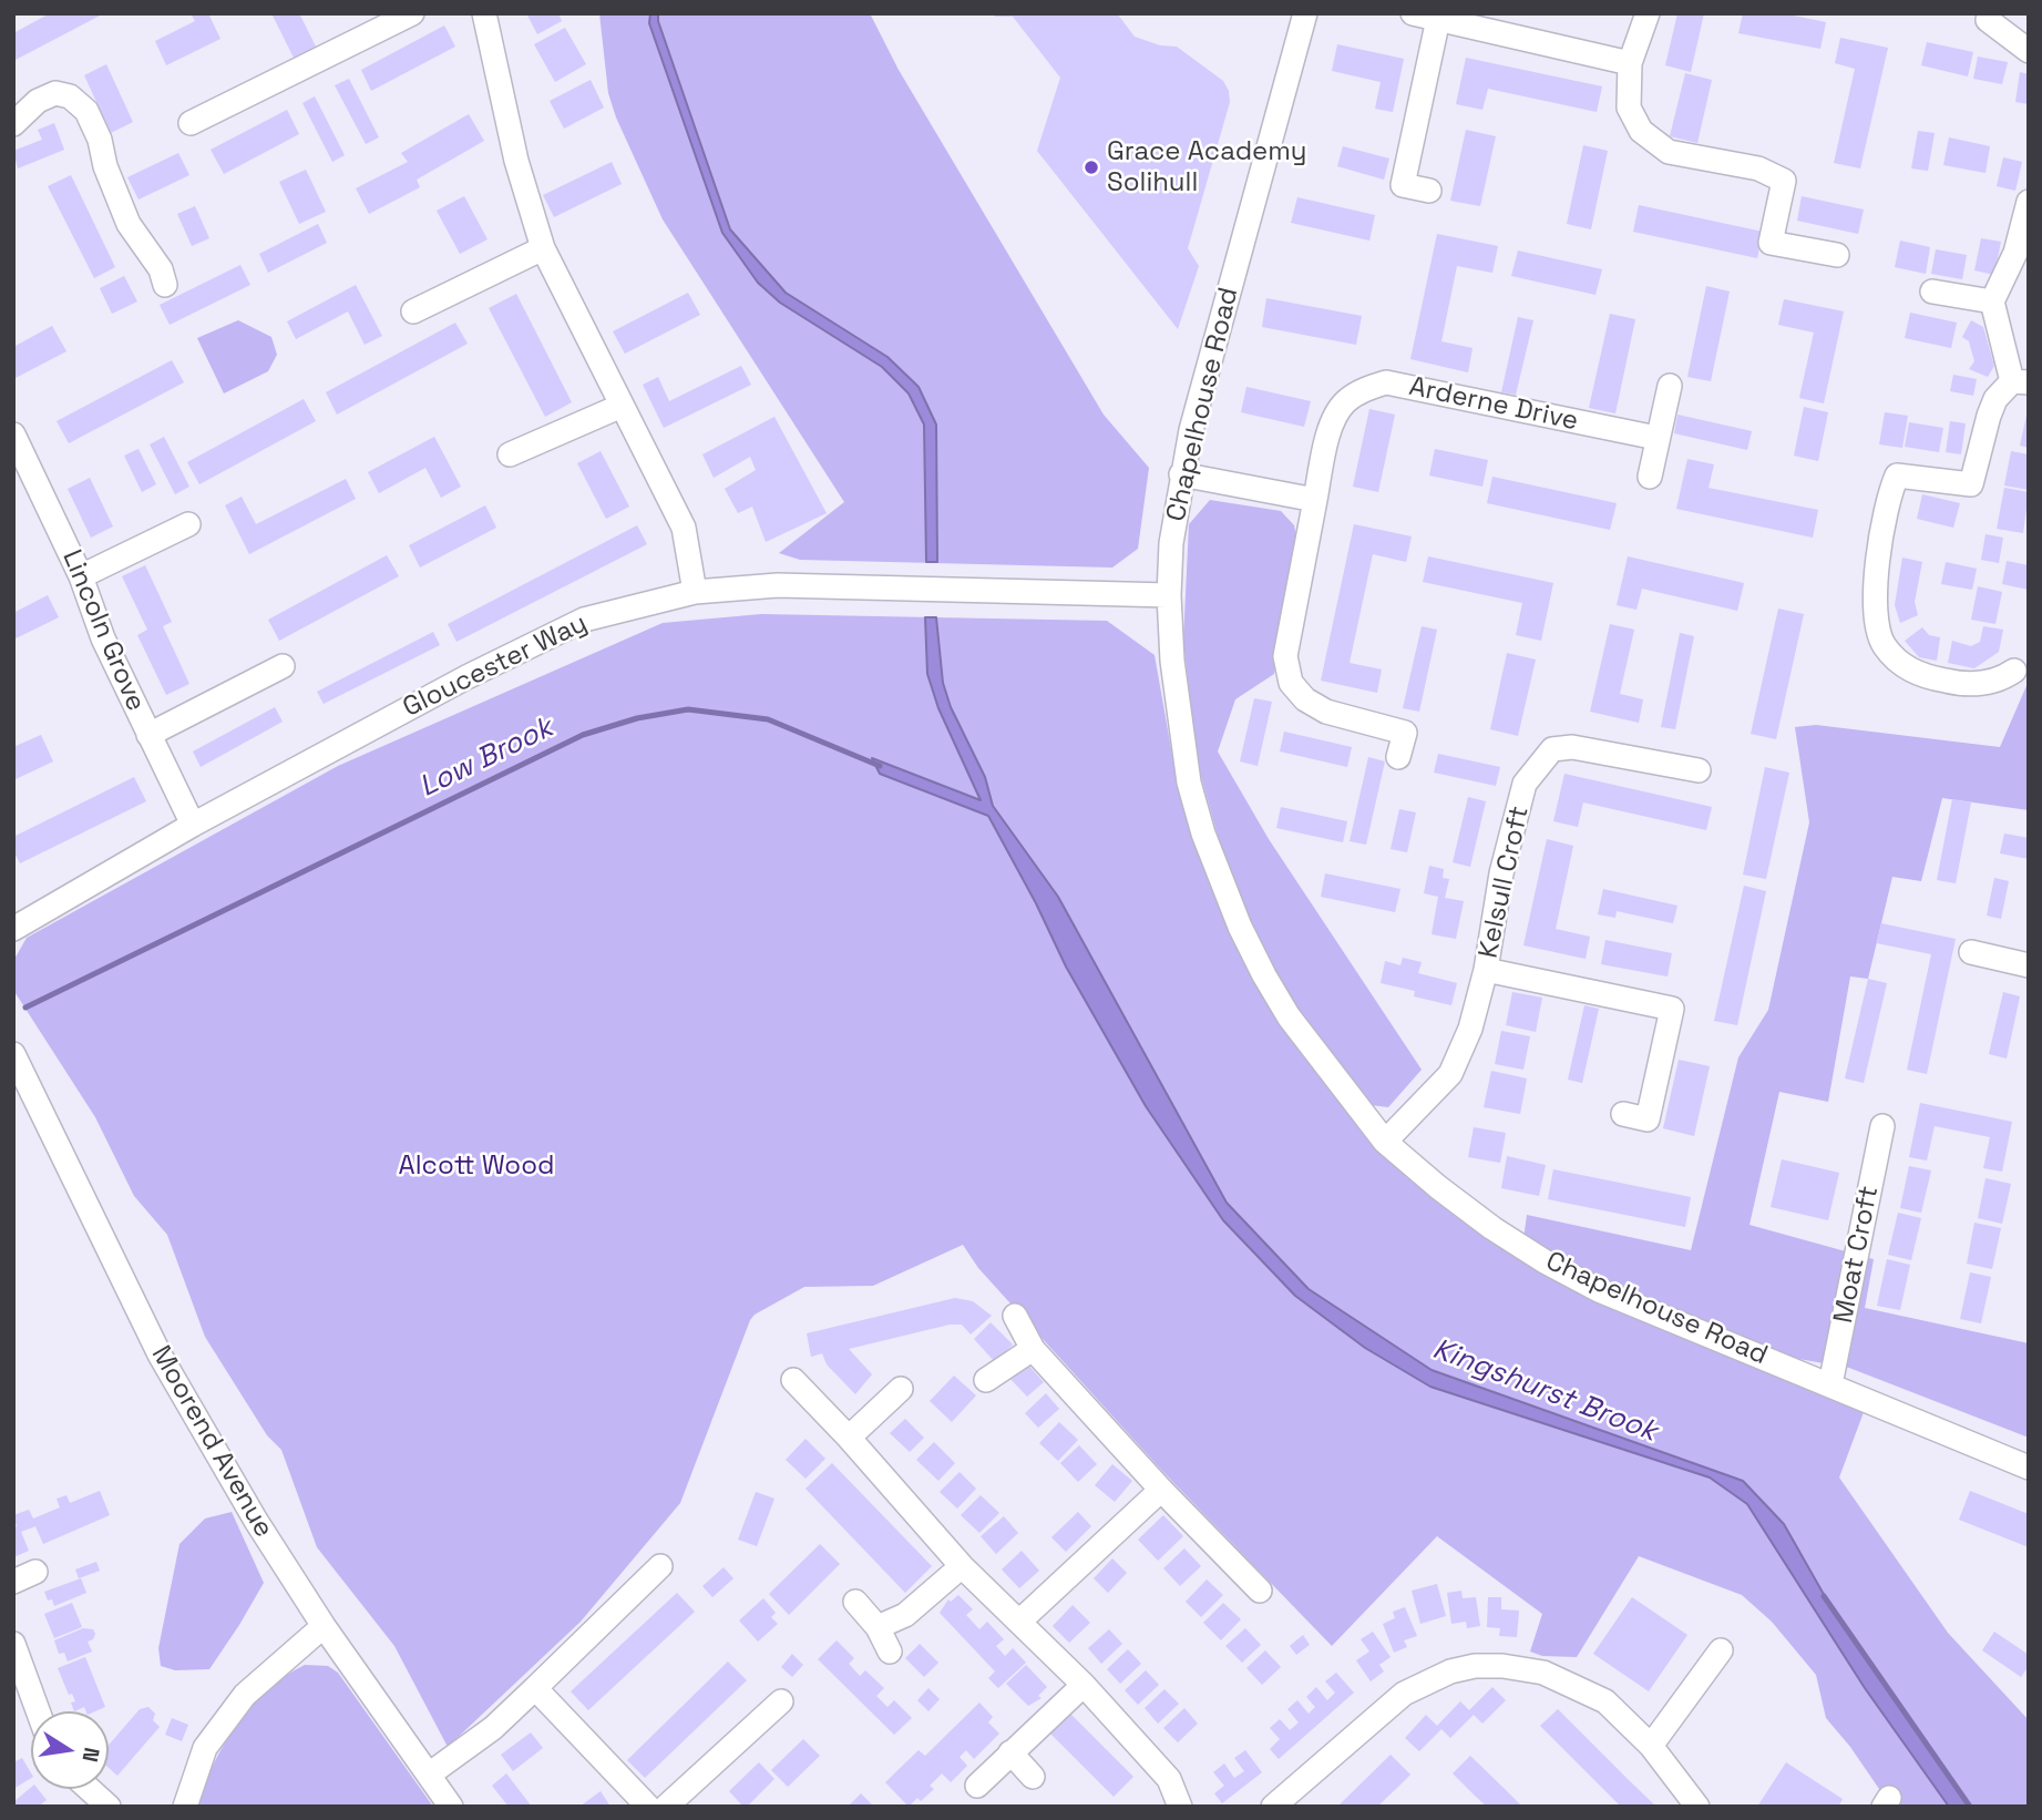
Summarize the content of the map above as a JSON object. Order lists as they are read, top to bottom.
{
  "streets": {
    "street": [
      "Chapelhouse Road",
      "Arderne Drive",
      "Lincoln Grove",
      "Gloucester Way",
      "Kelsull Croft",
      "Moat Croft",
      "Moorend Avenue"
    ]
  },
  "crossings": [
    ["Chapelhouse Road", "Gloucester Way"],
    ["Chapelhouse Road", "Kelsull Croft"],
    ["Chapelhouse Road", "Moat Croft"],
    ["Lincoln Grove", "Gloucester Way"]
  ],
  "water": ["Low Brook", "Kingshurst Brook"],
  "parks": ["Alcott Wood"],
  "places": ["Grace Academy Solihull"],
  "north": "right"
}
